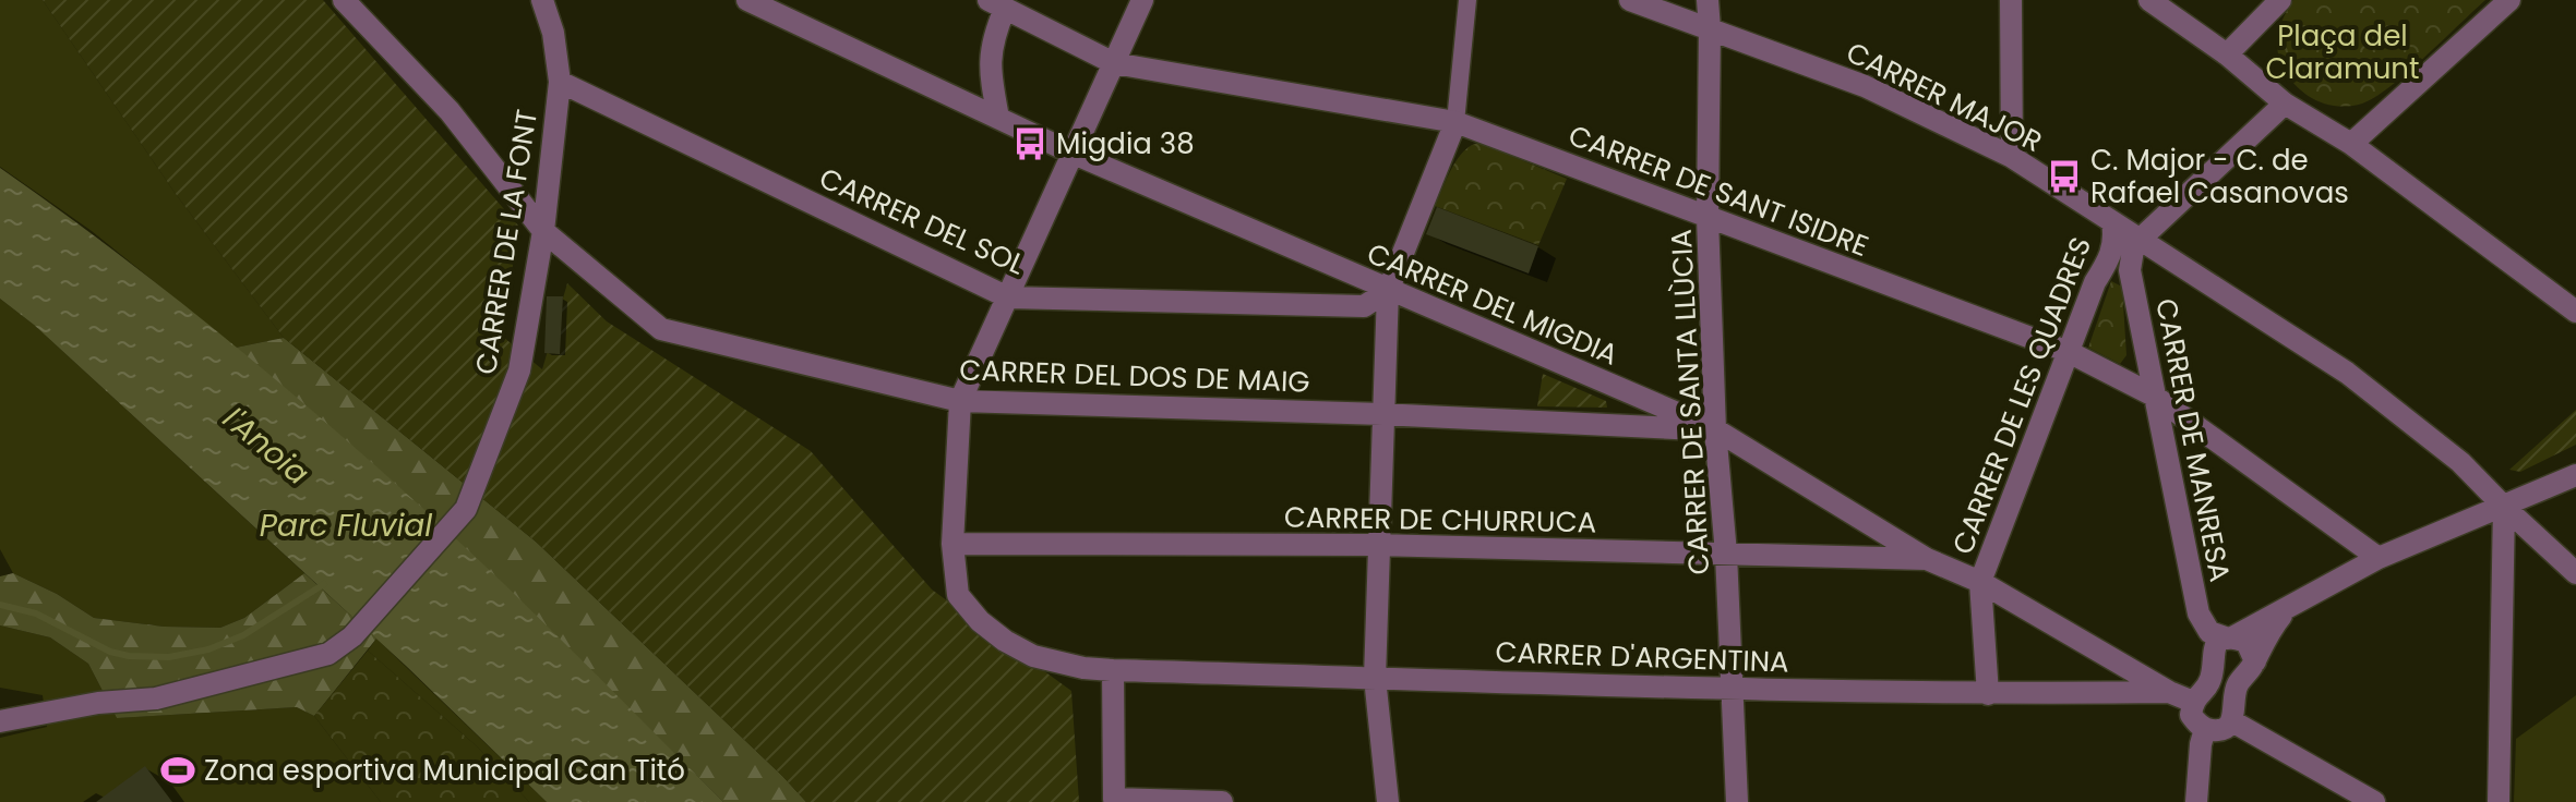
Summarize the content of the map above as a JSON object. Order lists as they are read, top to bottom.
{
  "streets": {
    "street": [
      "CARRER MAJOR",
      "CARRER DE SANT ISIDRE",
      "CARRER DEL SOL",
      "CARRER DE LA FONT",
      "CARRER DEL MIGDIA",
      "CARRER DEL DOS DE MAIG",
      "CARRER DE LES QUADRES",
      "CARRER DE SANTA LLÙCIA",
      "CARRER DE MANRESA",
      "CARRER DE CHURRUCA",
      "CARRER D'ARGENTINA"
    ]
  },
  "crossings": [
    ["CARRER MAJOR", "CARRER DE LES QUADRES"],
    ["CARRER MAJOR", "CARRER DE SANTA LLÙCIA"],
    ["CARRER MAJOR", "CARRER DE MANRESA"],
    ["CARRER DE SANT ISIDRE", "CARRER DE LES QUADRES"],
    ["CARRER DE SANT ISIDRE", "CARRER DE SANTA LLÙCIA"],
    ["CARRER DE SANT ISIDRE", "CARRER DE MANRESA"],
    ["CARRER DEL SOL", "CARRER DE LA FONT"],
    ["CARRER DEL SOL", "CARRER DEL MIGDIA"],
    ["CARRER DE LA FONT", "CARRER DEL DOS DE MAIG"],
    ["CARRER DEL MIGDIA", "CARRER DEL DOS DE MAIG"],
    ["CARRER DEL MIGDIA", "CARRER DE LES QUADRES"],
    ["CARRER DEL MIGDIA", "CARRER DE SANTA LLÙCIA"],
    ["CARRER DEL MIGDIA", "CARRER DE CHURRUCA"],
    ["CARRER DEL MIGDIA", "CARRER D'ARGENTINA"],
    ["CARRER DEL DOS DE MAIG", "CARRER DE SANTA LLÙCIA"],
    ["CARRER DEL DOS DE MAIG", "CARRER D'ARGENTINA"],
    ["CARRER DE LES QUADRES", "CARRER DE MANRESA"],
    ["CARRER DE LES QUADRES", "CARRER D'ARGENTINA"],
    ["CARRER DE SANTA LLÙCIA", "CARRER DE CHURRUCA"],
    ["CARRER DE SANTA LLÙCIA", "CARRER D'ARGENTINA"],
    ["CARRER DE CHURRUCA", "CARRER D'ARGENTINA"]
  ],
  "water": ["l'Anoia", "Parc Fluvial"],
  "parks": ["Plaça del Claramunt"],
  "places": {
    "bus stop": ["Migdia 38", "C. Major - C. de Rafael Casanovas"],
    "sports": ["Zona esportiva Municipal Can Titó"]
  }
}
